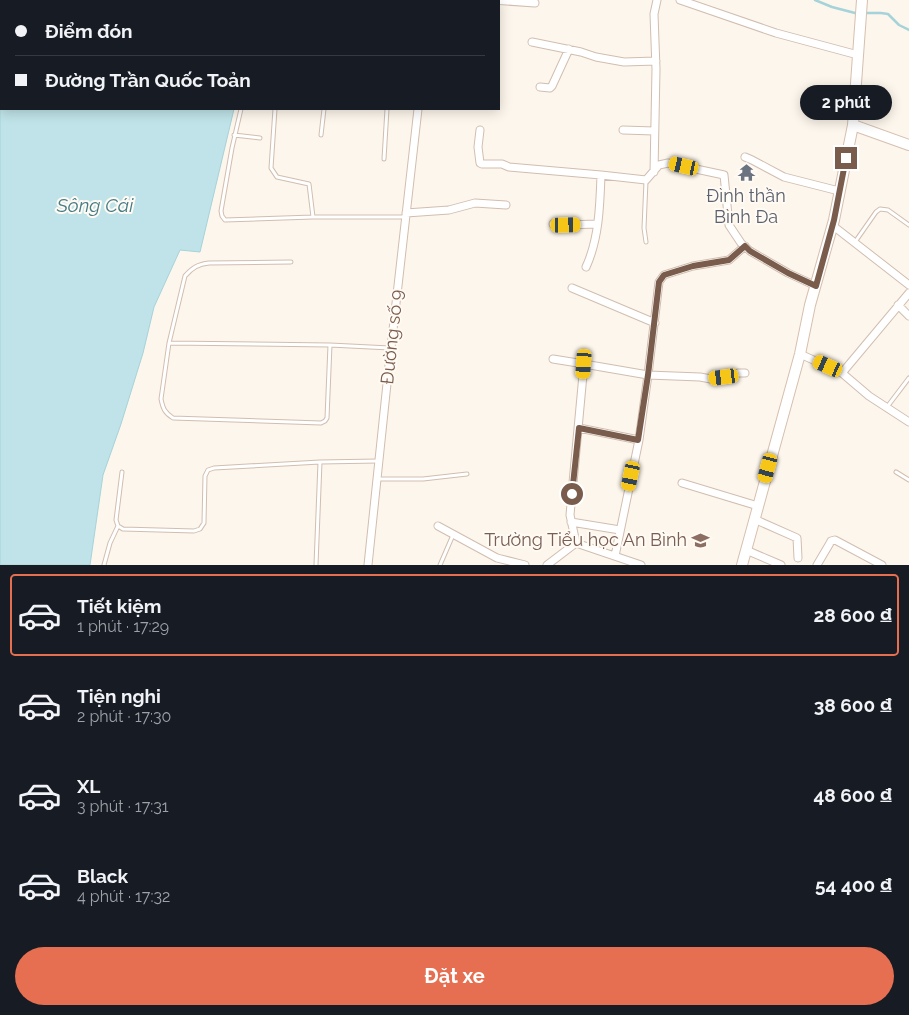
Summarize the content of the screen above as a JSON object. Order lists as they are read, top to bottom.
{
  "streets": {
    "street": ["Đường số 9"]
  },
  "water": ["Sông Cái"],
  "places": {
    "temple": ["Đình thần Bình Đa"],
    "school or university": ["Trường Tiểu học An Bình"]
  },
  "page": {
    "banner": ["Điểm đón", "Đường Trần Quốc Toản"],
    "bubble": "2 phút",
    "list": [
      {
        "name": "Tiết kiệm",
        "note": "1 phút · 17:29",
        "value": "28 600 ₫"
      },
      {
        "name": "Tiện nghi",
        "note": "2 phút · 17:30",
        "value": "38 600 ₫"
      },
      {
        "name": "XL",
        "note": "3 phút · 17:31",
        "value": "48 600 ₫"
      },
      {
        "name": "Black",
        "note": "4 phút · 17:32",
        "value": "54 400 ₫"
      }
    ],
    "buttons": "Đặt xe"
  }
}
